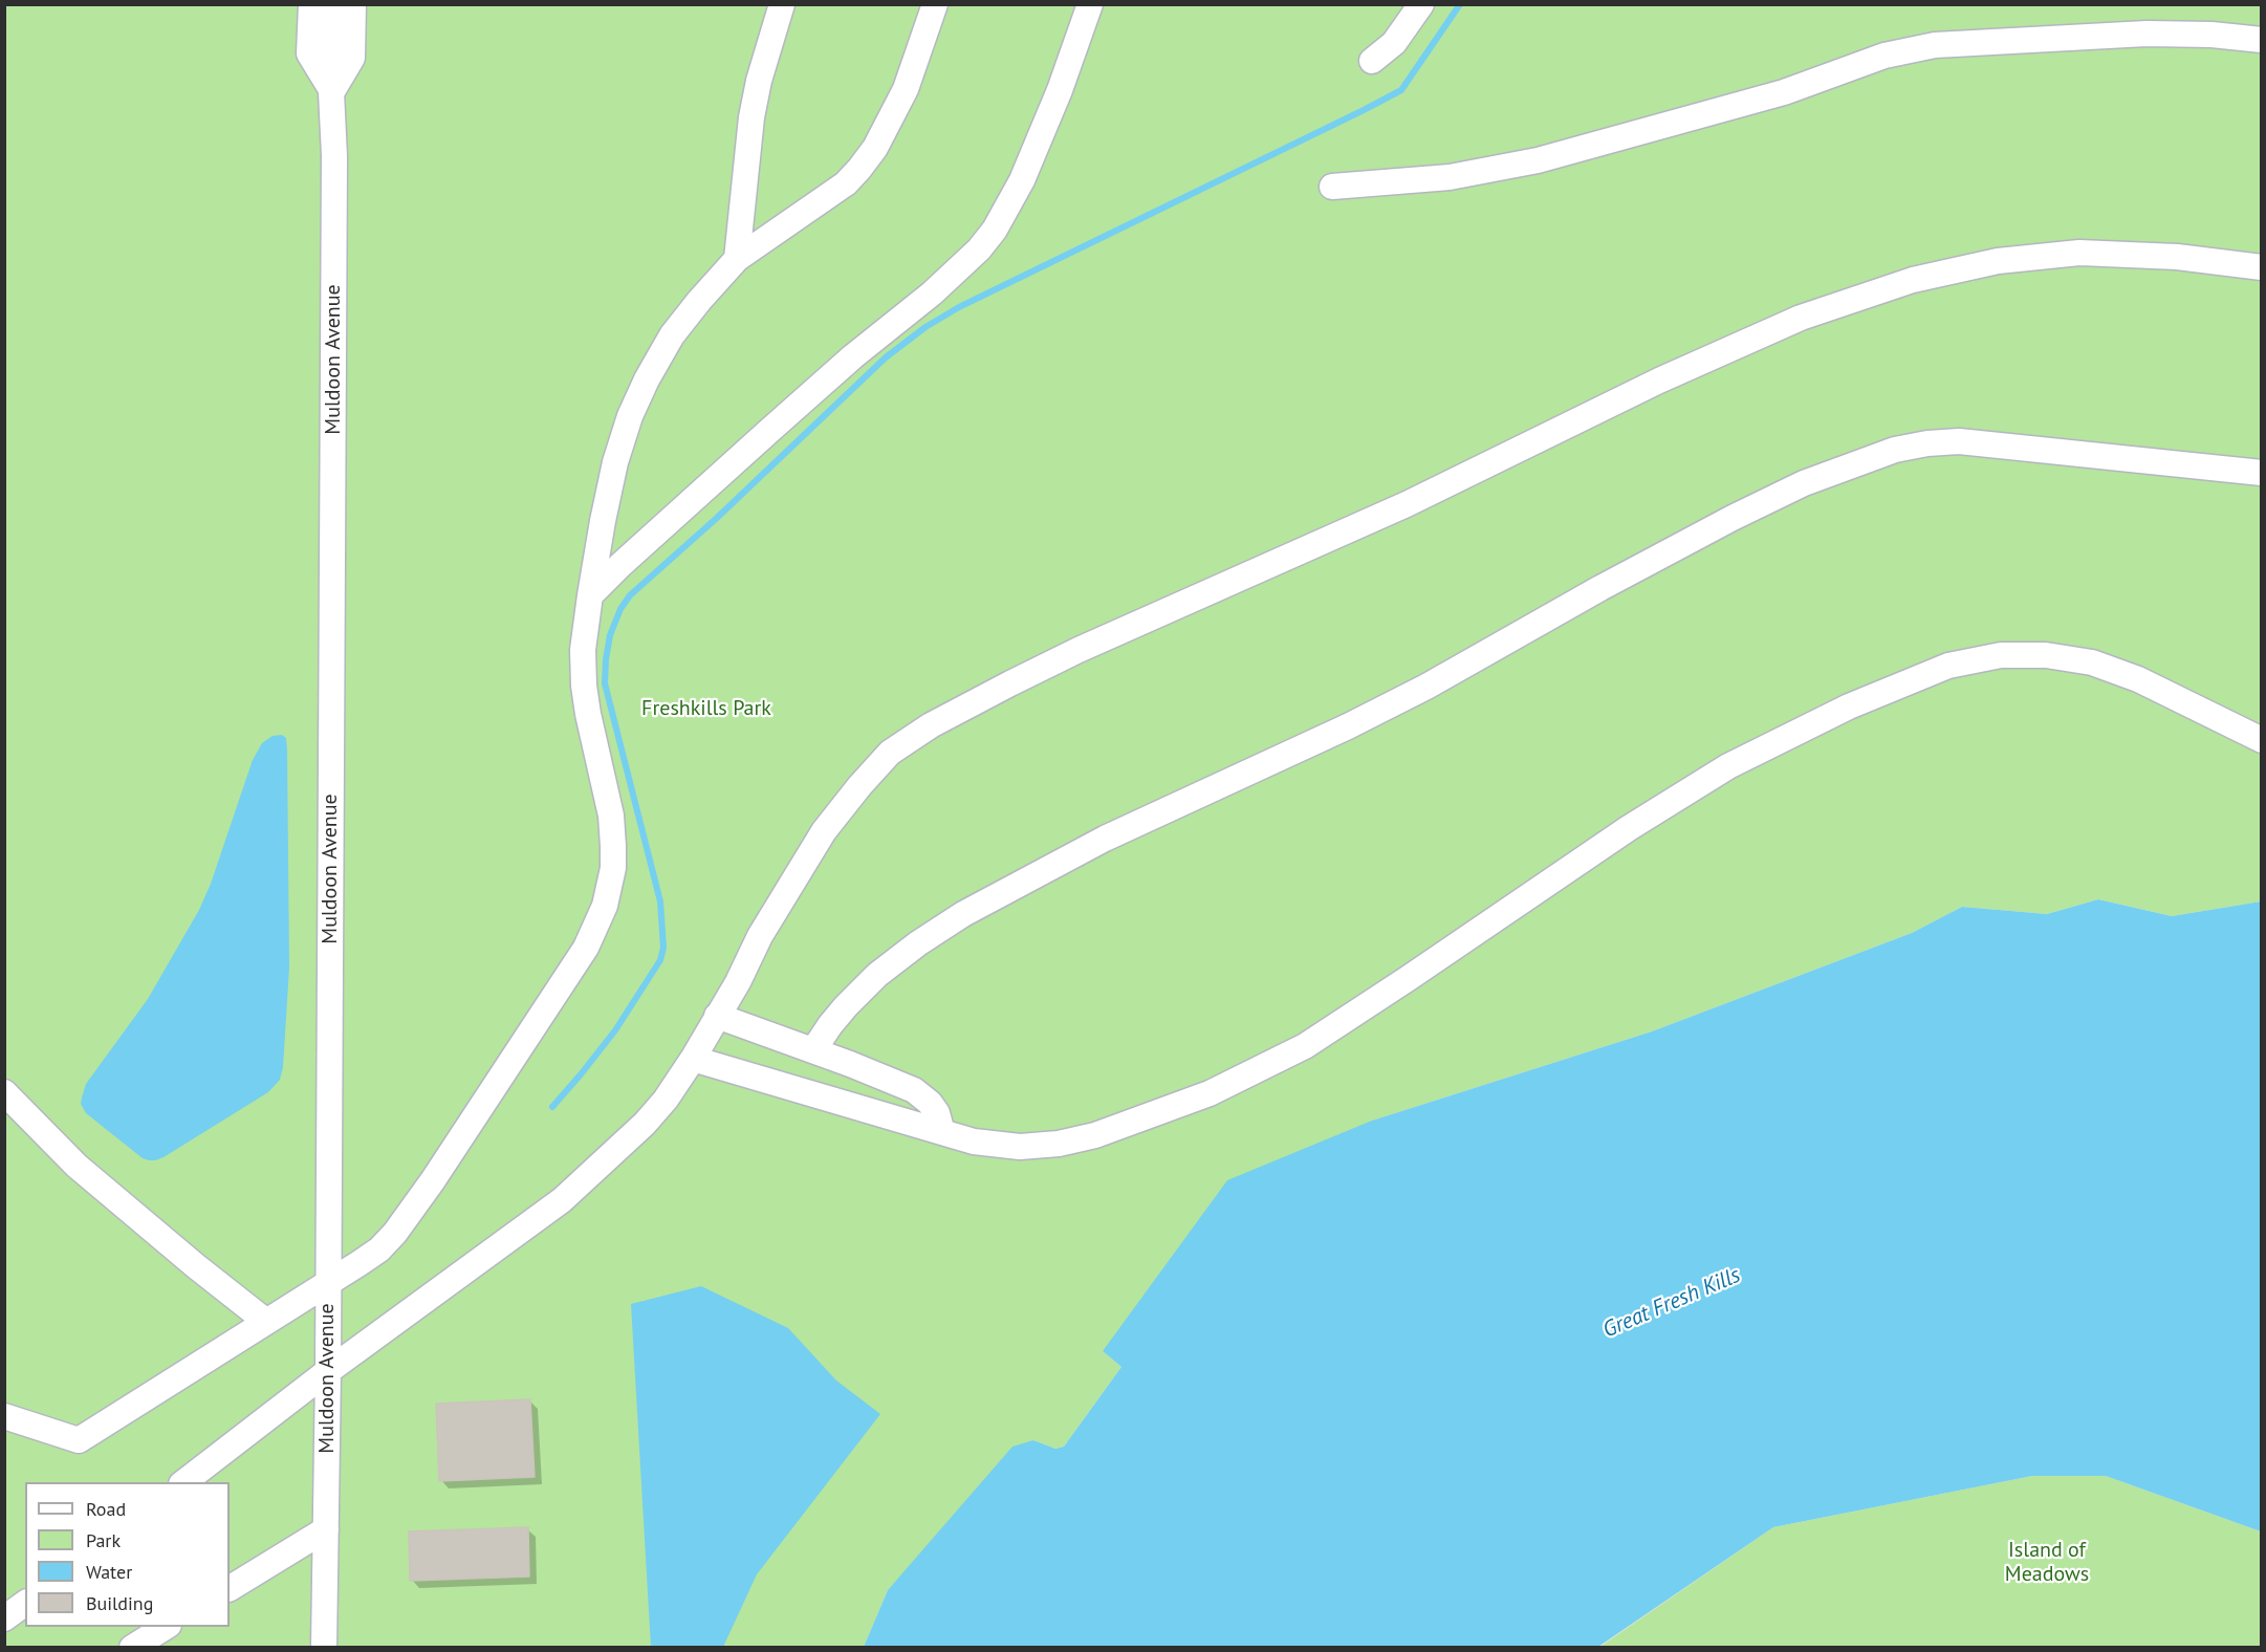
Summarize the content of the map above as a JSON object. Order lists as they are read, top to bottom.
{
  "streets": {
    "street": ["Muldoon Avenue"]
  },
  "water": ["Great Fresh Kills"],
  "parks": ["Freshkills Park", "Island of Meadows"],
  "legend": [
    "Road",
    "Park",
    "Water",
    "Building"
  ]
}
